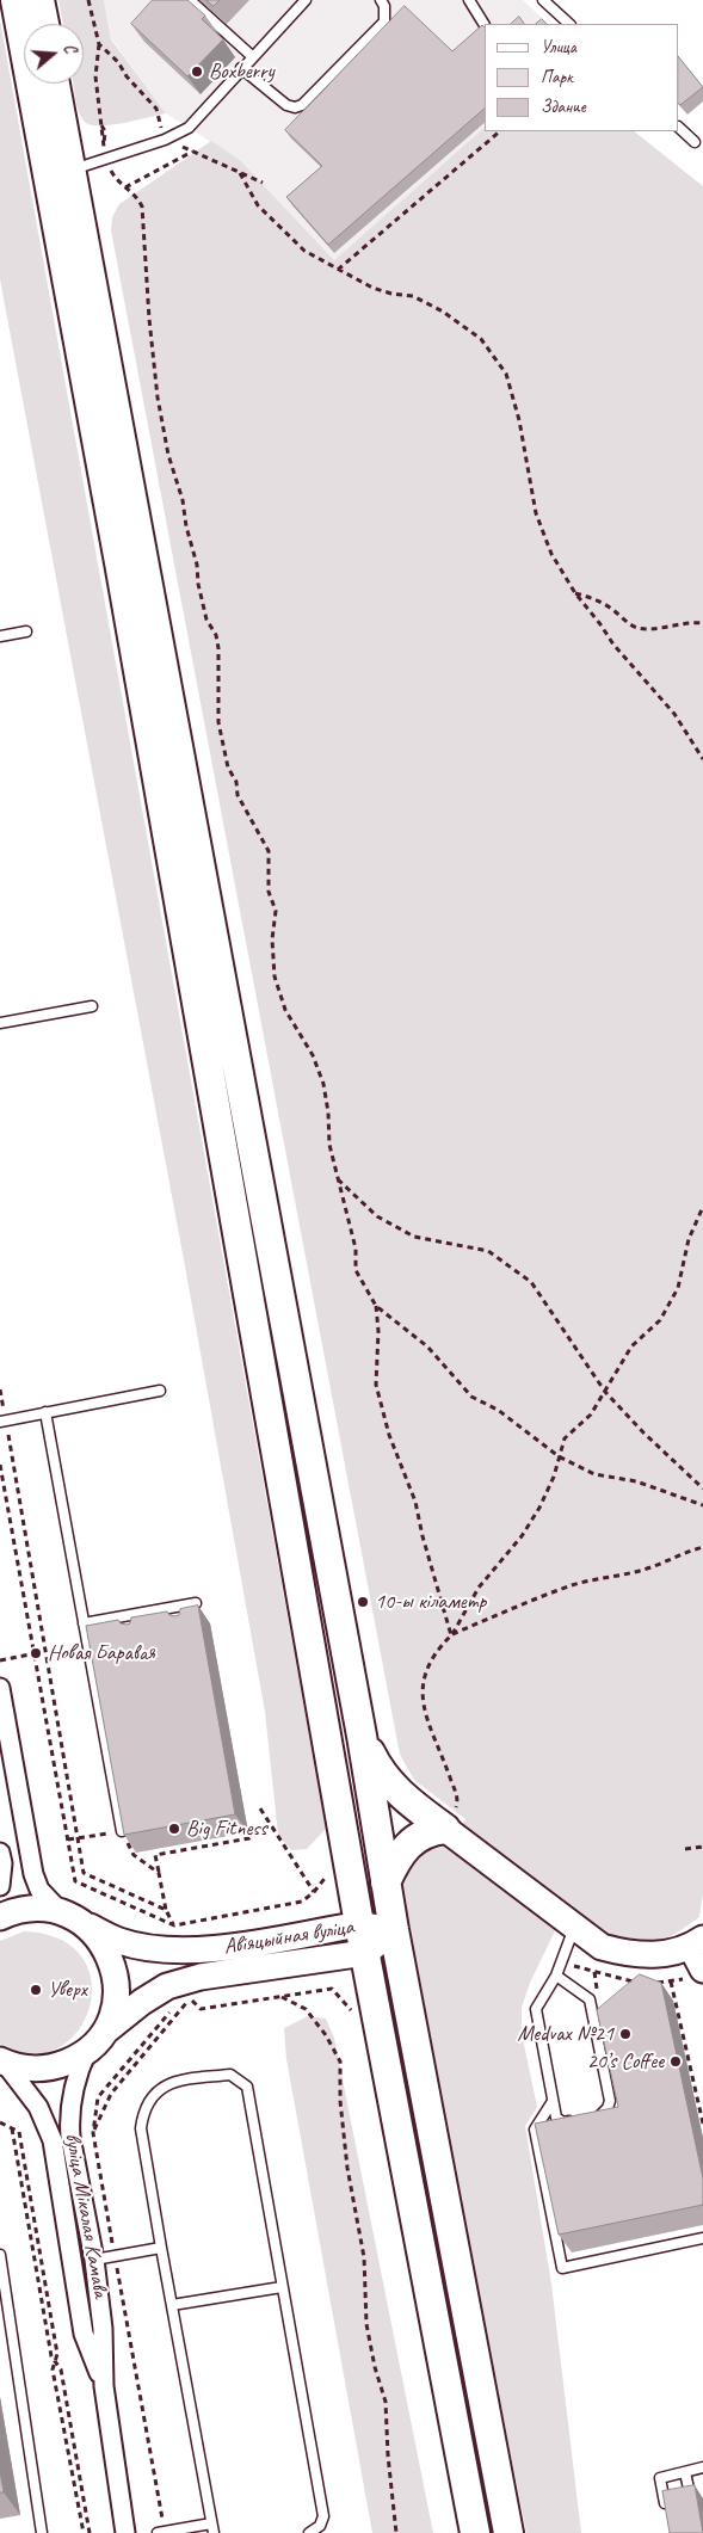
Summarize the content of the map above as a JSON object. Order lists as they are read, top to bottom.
{
  "streets": {
    "main road": ["Авіяцыйная вуліца"],
    "street": ["вуліца Мікалая Камава"]
  },
  "crossings": [
    ["Авіяцыйная вуліца", "вуліца Мікалая Камава"]
  ],
  "places": [
    "Boxberry",
    "10-ы кіламетр",
    "Новая Баравая",
    "Big Fitness",
    "Уверх",
    "Medvax №21",
    "20’s Coffee"
  ],
  "legend": ["Улица", "Парк", "Здание"],
  "north": "right"
}
